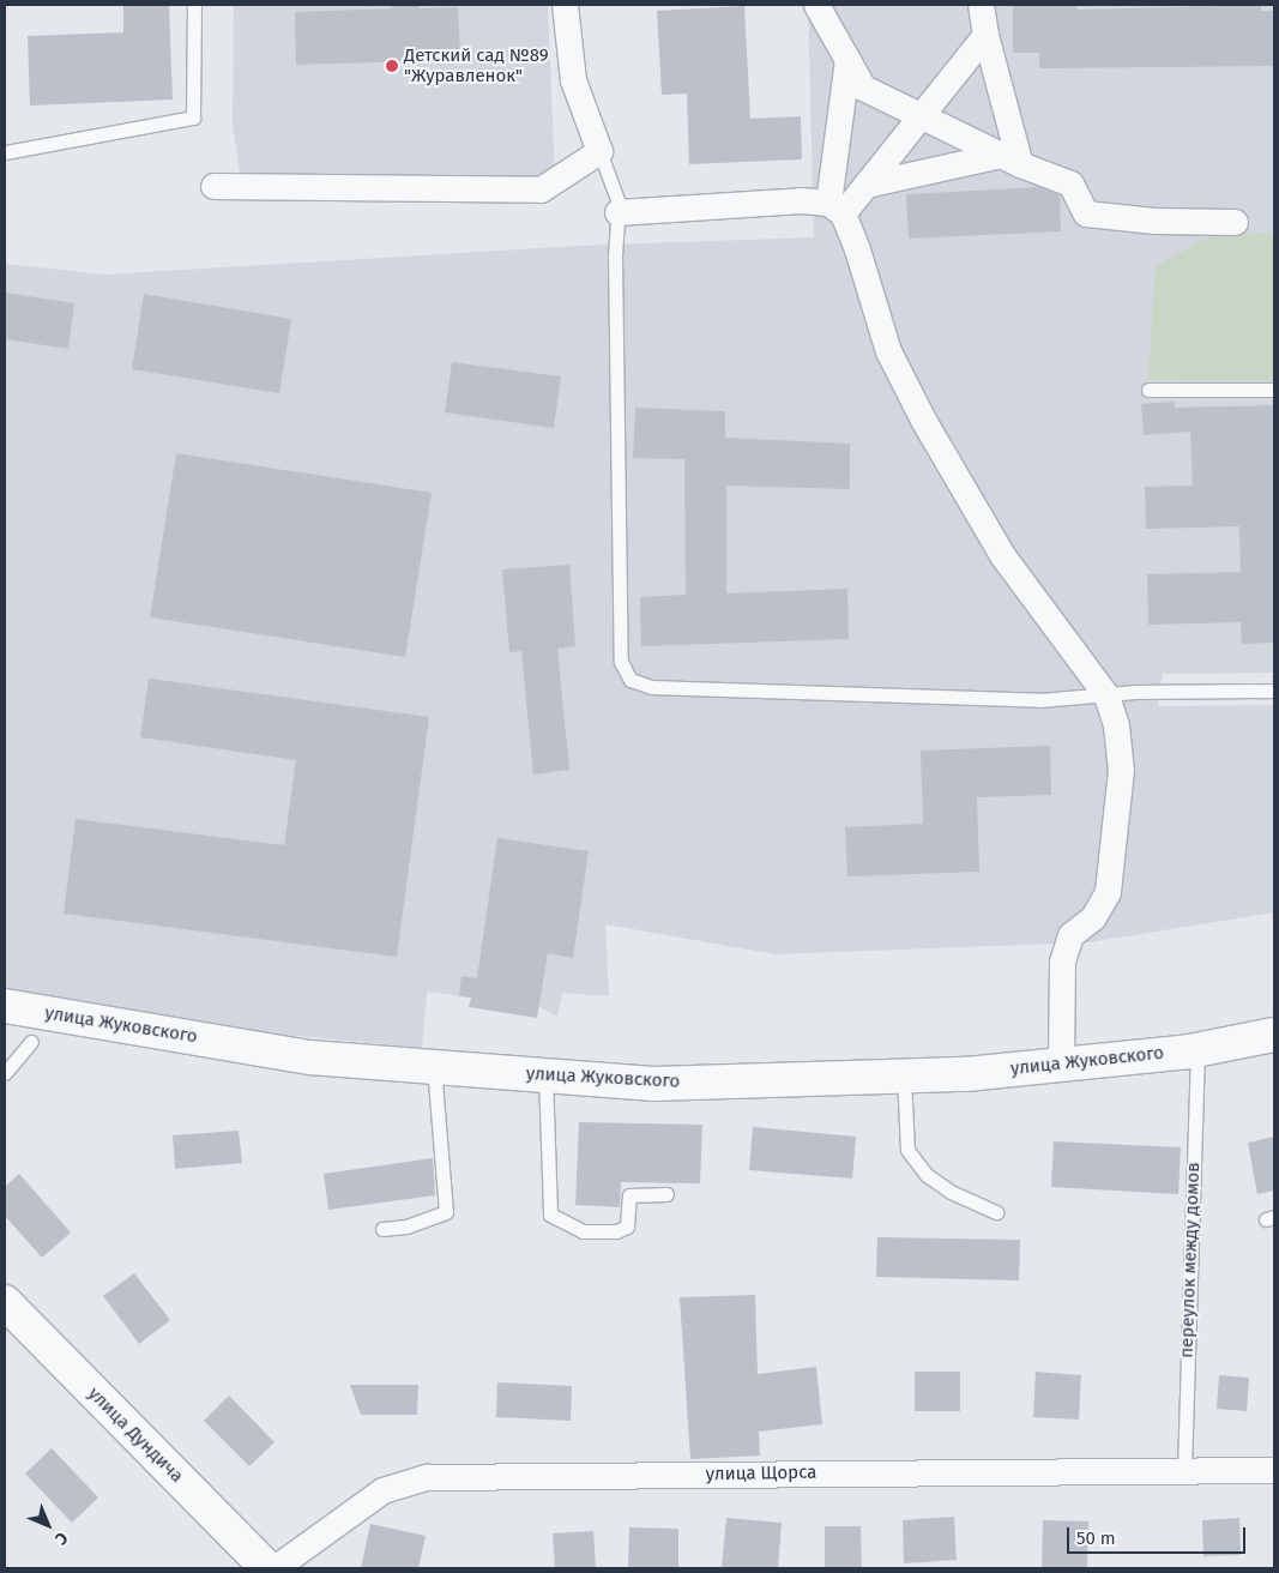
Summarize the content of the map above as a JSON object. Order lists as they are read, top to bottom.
{
  "streets": {
    "street": ["улица Жуковского", "улица Дундича", "улица Щорса"],
    "lane": ["переулок между домов"]
  },
  "crossings": [
    ["улица Жуковского", "переулок между домов"],
    ["переулок между домов", "улица Щорса"]
  ],
  "places": ["Детский сад №89 \"Журавленок\""],
  "scale_bar": "50 m",
  "north": "bottom right"
}
